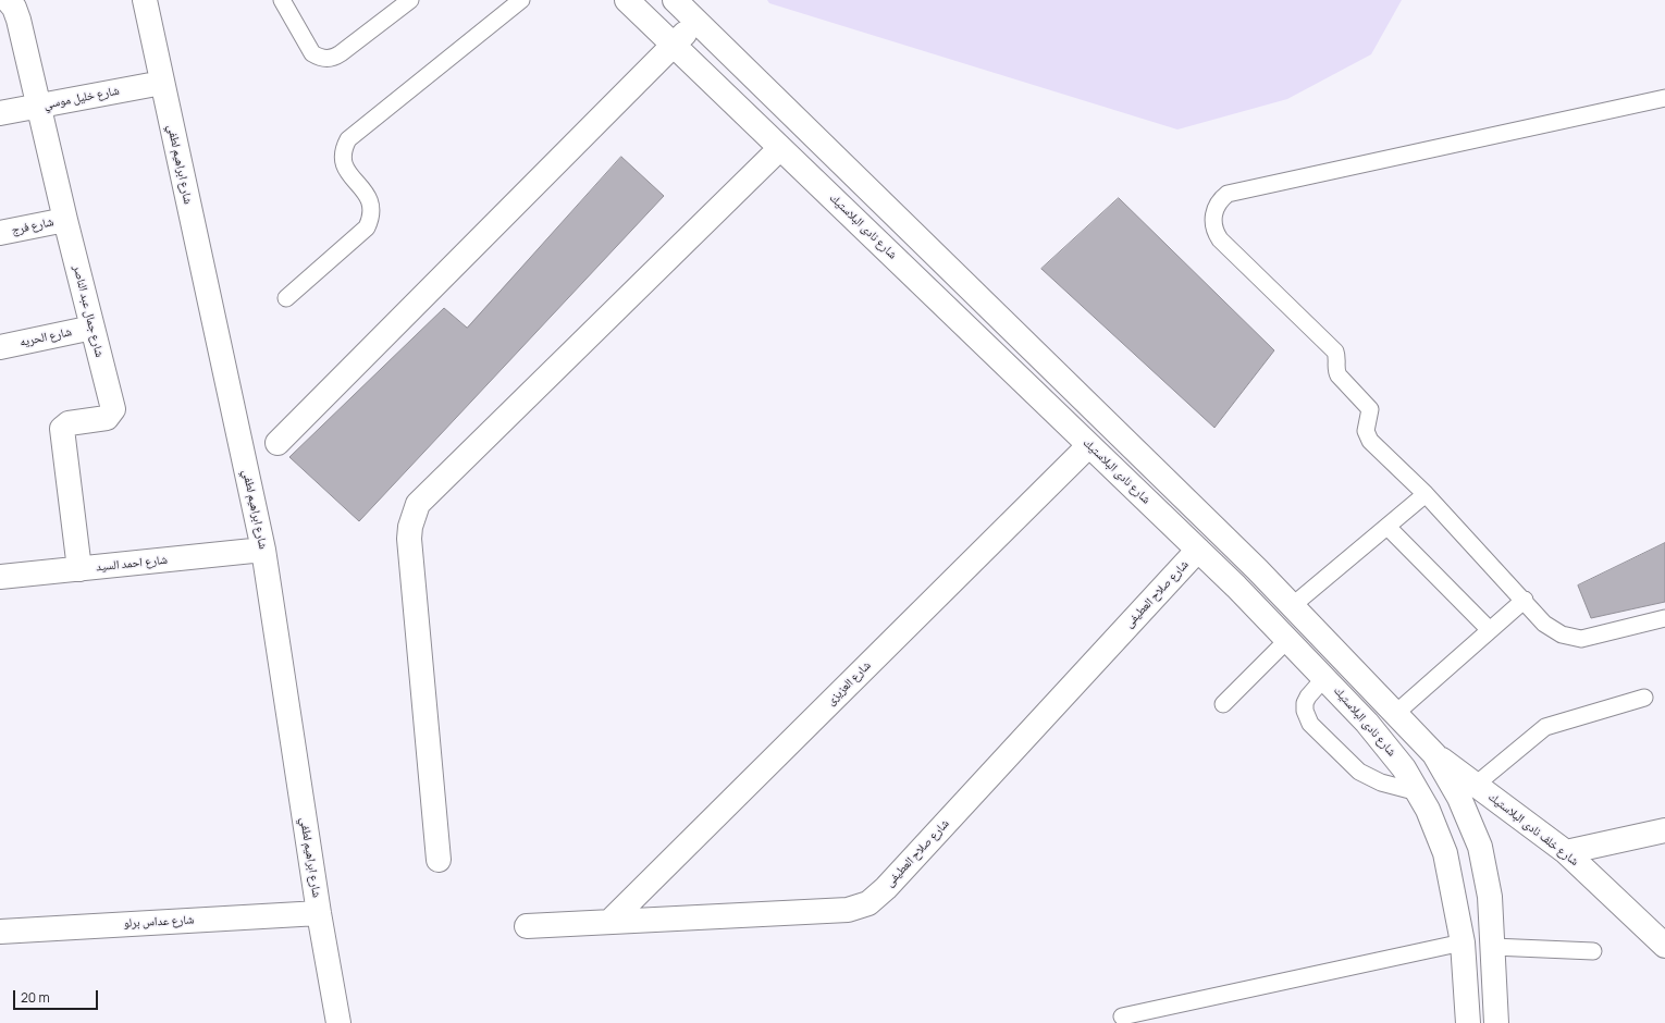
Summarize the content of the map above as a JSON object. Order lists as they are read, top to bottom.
{
  "streets": {
    "street": [
      "شارع خليل موسي",
      "شارع ابراهيم لطفي",
      "شارع فرج",
      "شارع نادى البلاستيك",
      "شارع جمال عبد الناصر",
      "شارع الحريه",
      "شارع احمد السيد",
      "شارع صلاح العطيفى",
      "شارع العزيزى",
      "شارع خلف نادى البلاستيك",
      "شارع عداس برلو"
    ]
  },
  "crossings": [
    ["شارع خليل موسي", "شارع ابراهيم لطفي"],
    ["شارع خليل موسي", "شارع جمال عبد الناصر"],
    ["شارع ابراهيم لطفي", "شارع احمد السيد"],
    ["شارع ابراهيم لطفي", "شارع عداس برلو"],
    ["شارع فرج", "شارع جمال عبد الناصر"],
    ["شارع نادى البلاستيك", "شارع صلاح العطيفى"],
    ["شارع نادى البلاستيك", "شارع العزيزى"],
    ["شارع جمال عبد الناصر", "شارع الحريه"],
    ["شارع جمال عبد الناصر", "شارع احمد السيد"],
    ["شارع صلاح العطيفى", "شارع العزيزى"]
  ],
  "scale_bar": "20 m"
}
